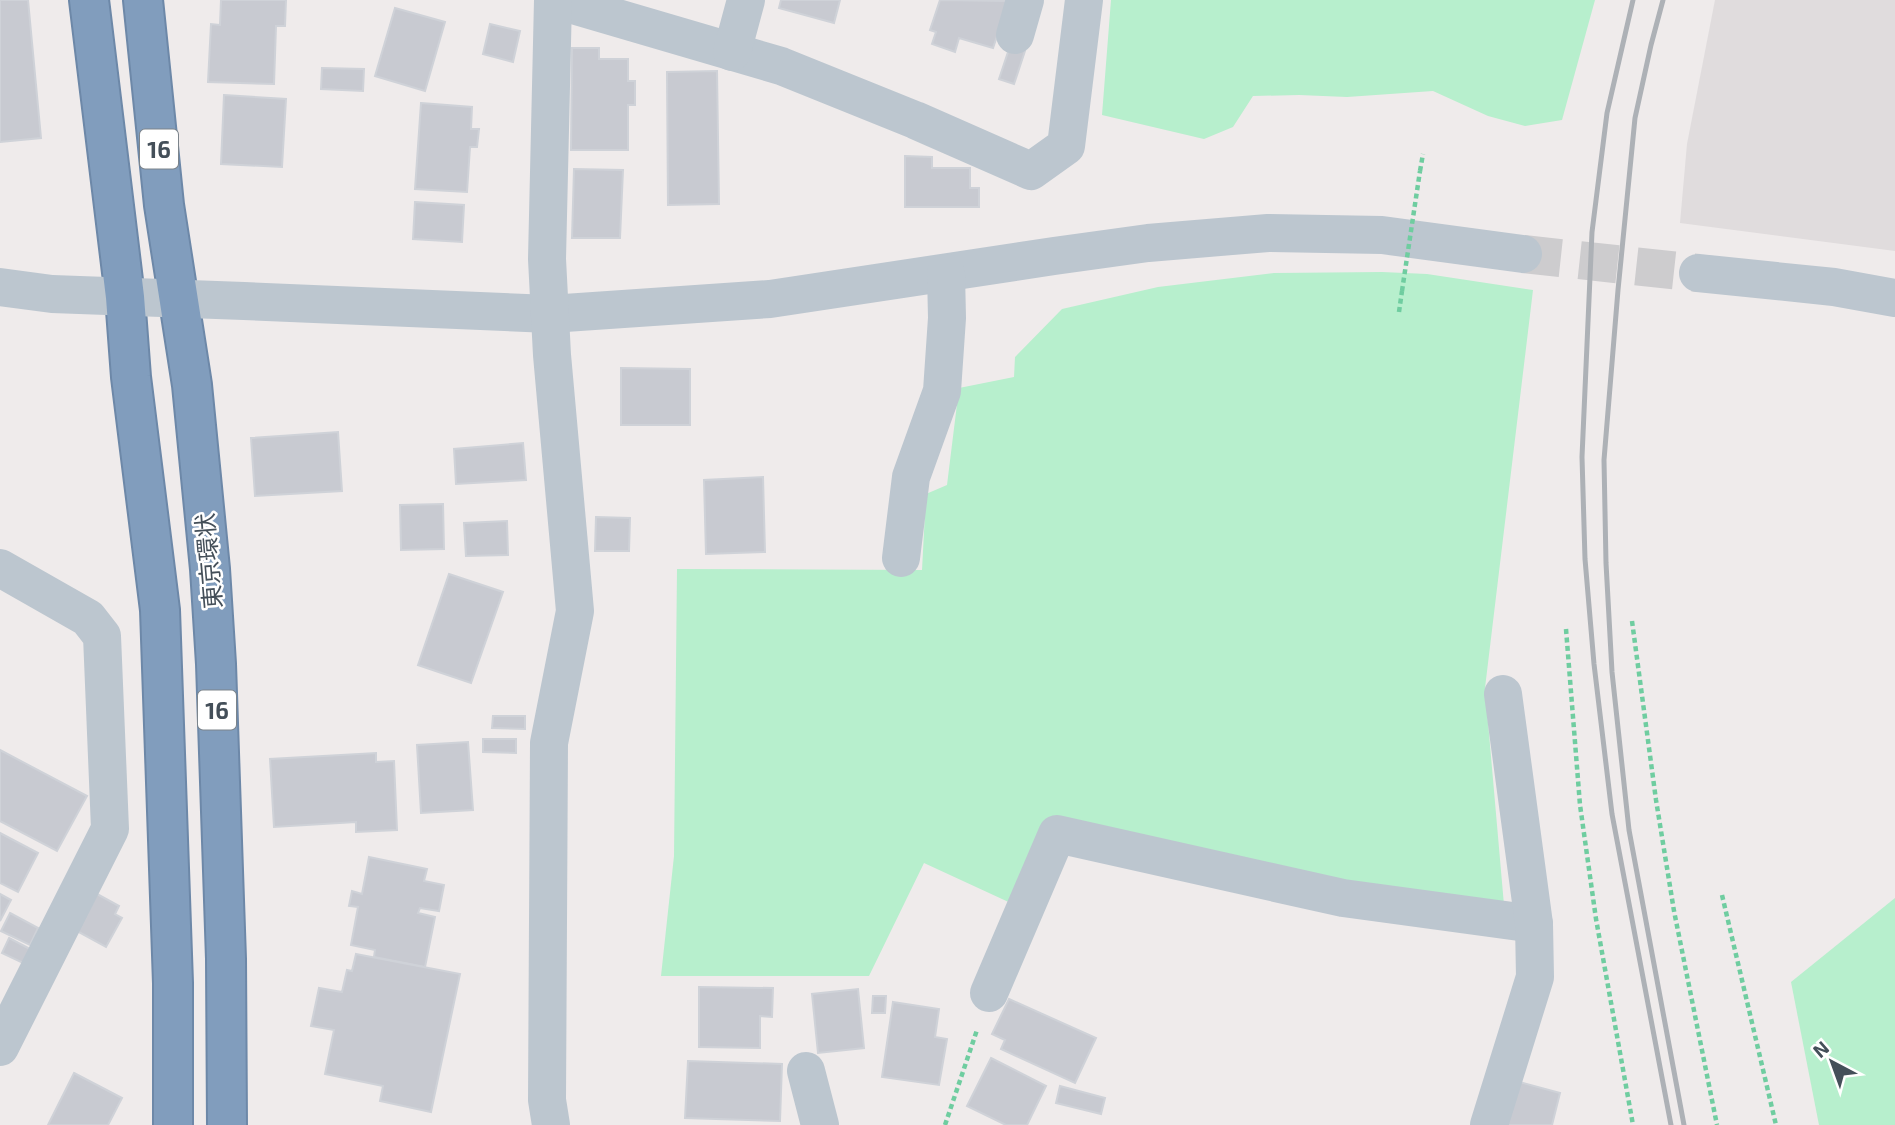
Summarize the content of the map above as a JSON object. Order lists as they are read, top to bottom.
{
  "streets": {
    "highway": ["16", "東京環状"]
  },
  "north": "top left"
}
